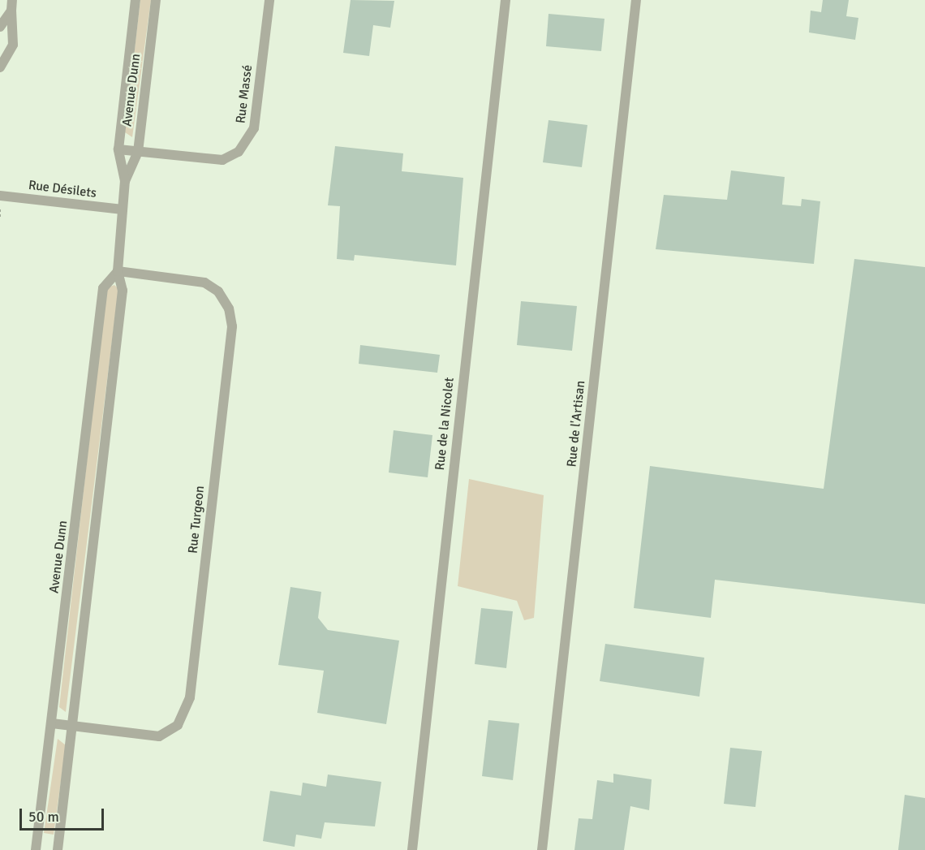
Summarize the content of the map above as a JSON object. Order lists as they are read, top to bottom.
{
  "streets": {
    "street": [
      "Avenue Dunn",
      "Rue Massé",
      "Rue Désilets",
      "Rue de la Nicolet",
      "Rue de l'Artisan",
      "Rue Turgeon"
    ]
  },
  "crossings": [
    ["Avenue Dunn", "Rue Massé"],
    ["Avenue Dunn", "Rue Désilets"],
    ["Avenue Dunn", "Rue Turgeon"]
  ],
  "scale_bar": "50 m"
}
